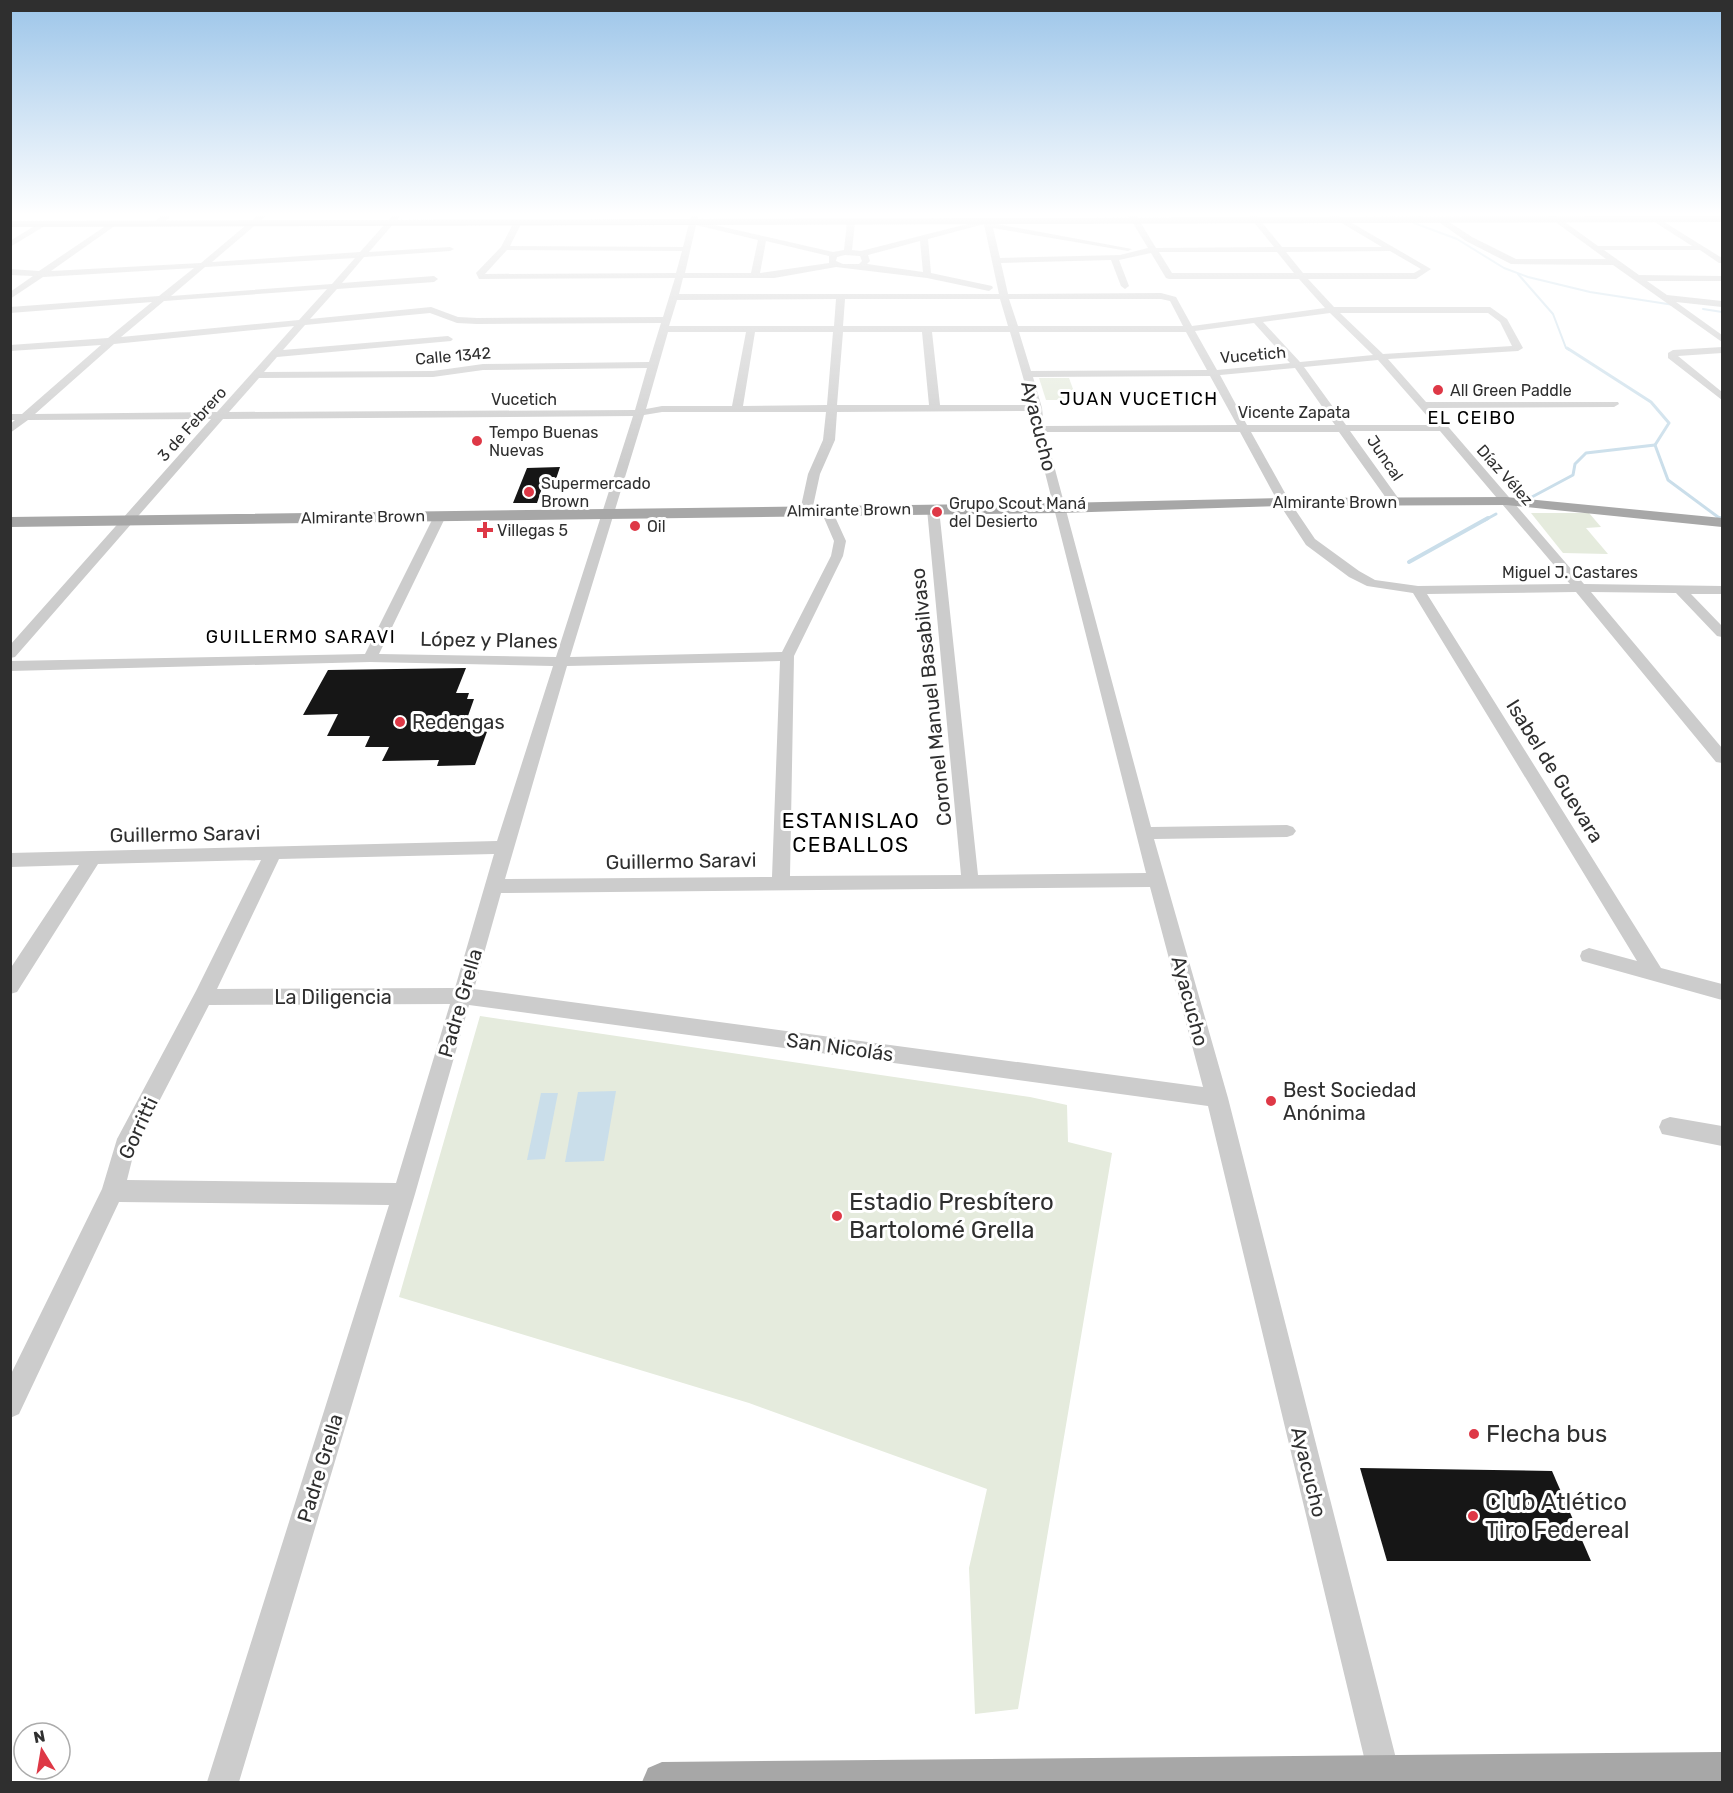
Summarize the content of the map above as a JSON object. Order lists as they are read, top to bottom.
{
  "streets": {
    "main road": ["Almirante Brown"],
    "street": [
      "Vucetich",
      "Calle 1342",
      "Vicente Zapata",
      "3 de Febrero",
      "Ayacucho",
      "Juncal",
      "Díaz Vélez",
      "Miguel J. Castares",
      "López y Planes",
      "Coronel Manuel Basabilvaso",
      "Isabel de Guevara",
      "Guillermo Saravi",
      "La Diligencia",
      "Padre Grella",
      "San Nicolás",
      "Gorritti"
    ]
  },
  "crossings": [
    ["Vucetich", "3 de Febrero"],
    ["Vucetich", "Ayacucho"],
    ["Vucetich", "Juncal"],
    ["Vucetich", "Díaz Vélez"],
    ["Vucetich", "Miguel J. Castares"],
    ["Vucetich", "Padre Grella"],
    ["Calle 1342", "3 de Febrero"],
    ["Calle 1342", "Padre Grella"],
    ["Vicente Zapata", "Ayacucho"],
    ["Vicente Zapata", "Juncal"],
    ["Vicente Zapata", "Díaz Vélez"],
    ["Vicente Zapata", "Miguel J. Castares"],
    ["3 de Febrero", "Almirante Brown"],
    ["Ayacucho", "Almirante Brown"],
    ["Ayacucho", "Guillermo Saravi"],
    ["Ayacucho", "San Nicolás"],
    ["Juncal", "Almirante Brown"],
    ["Díaz Vélez", "Almirante Brown"],
    ["Díaz Vélez", "Miguel J. Castares"],
    ["Almirante Brown", "Miguel J. Castares"],
    ["Almirante Brown", "Coronel Manuel Basabilvaso"],
    ["Almirante Brown", "Padre Grella"],
    ["Miguel J. Castares", "Isabel de Guevara"],
    ["López y Planes", "Padre Grella"],
    ["Coronel Manuel Basabilvaso", "Guillermo Saravi"],
    ["Guillermo Saravi", "Padre Grella"],
    ["Guillermo Saravi", "Gorritti"],
    ["La Diligencia", "Padre Grella"],
    ["La Diligencia", "San Nicolás"],
    ["La Diligencia", "Gorritti"],
    ["Padre Grella", "San Nicolás"]
  ],
  "districts": [
    "JUAN VUCETICH",
    "EL CEIBO",
    "GUILLERMO SARAVI",
    "ESTANISLAO CEBALLOS"
  ],
  "places": {
    "other": [
      "All Green Paddle",
      "Tempo Buenas Nuevas",
      "Supermercado Brown",
      "Grupo Scout Maná del Desierto",
      "Oil",
      "Redengas",
      "Best Sociedad Anónima",
      "Estadio Presbítero Bartolomé Grella",
      "Flecha bus",
      "Club Atlético Tiro Federeal"
    ],
    "health": ["Villegas 5"]
  },
  "north": "top"
}
